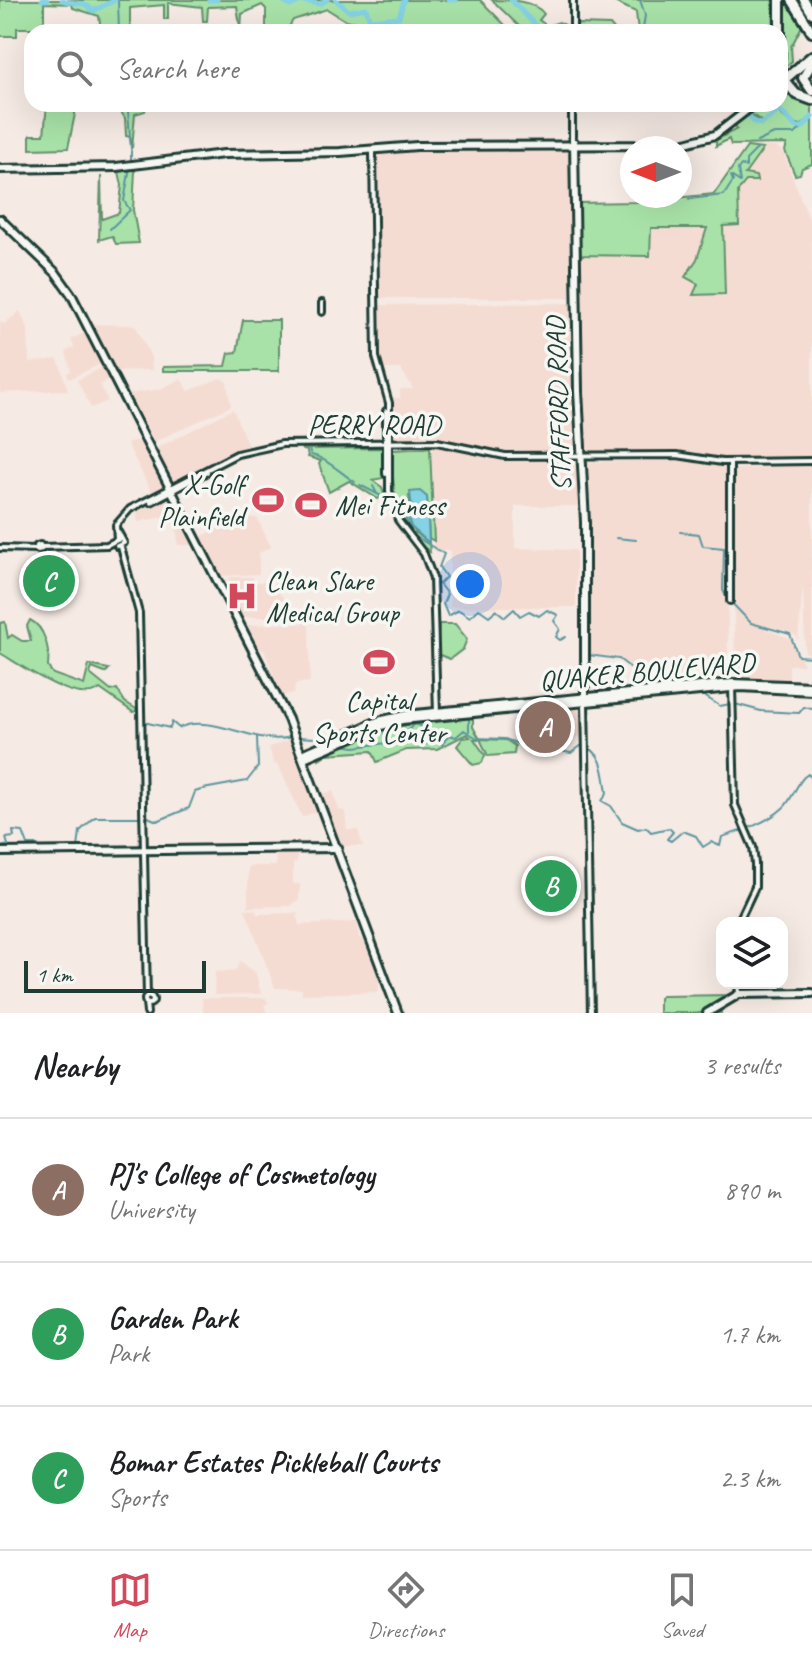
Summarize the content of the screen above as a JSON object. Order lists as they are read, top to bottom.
{
  "streets": {
    "main road": ["STAFFORD ROAD", "QUAKER BOULEVARD"],
    "street": ["PERRY ROAD"]
  },
  "crossings": [
    ["STAFFORD ROAD", "PERRY ROAD"],
    ["STAFFORD ROAD", "QUAKER BOULEVARD"]
  ],
  "places": {
    "sports": ["X-Golf Plainfield", "Mei Fitness", "Capital Sports Center"],
    "hospital": ["Clean Slare Medical Group"]
  },
  "scale_bar": "1 km",
  "north": "left",
  "page": {
    "search": "Search here",
    "pins": ["C", "A", "B"],
    "scale": "1 km",
    "heading": ["Nearby", "3 results"],
    "list": [
      {
        "mark": "A",
        "name": "PJ's College of Cosmetology",
        "note": "University",
        "value": "890 m"
      },
      {
        "mark": "B",
        "name": "Garden Park",
        "note": "Park",
        "value": "1.7 km"
      },
      {
        "mark": "C",
        "name": "Bomar Estates Pickleball Courts",
        "note": "Sports",
        "value": "2.3 km"
      }
    ],
    "nav": ["Map", "Directions", "Saved"]
  }
}
